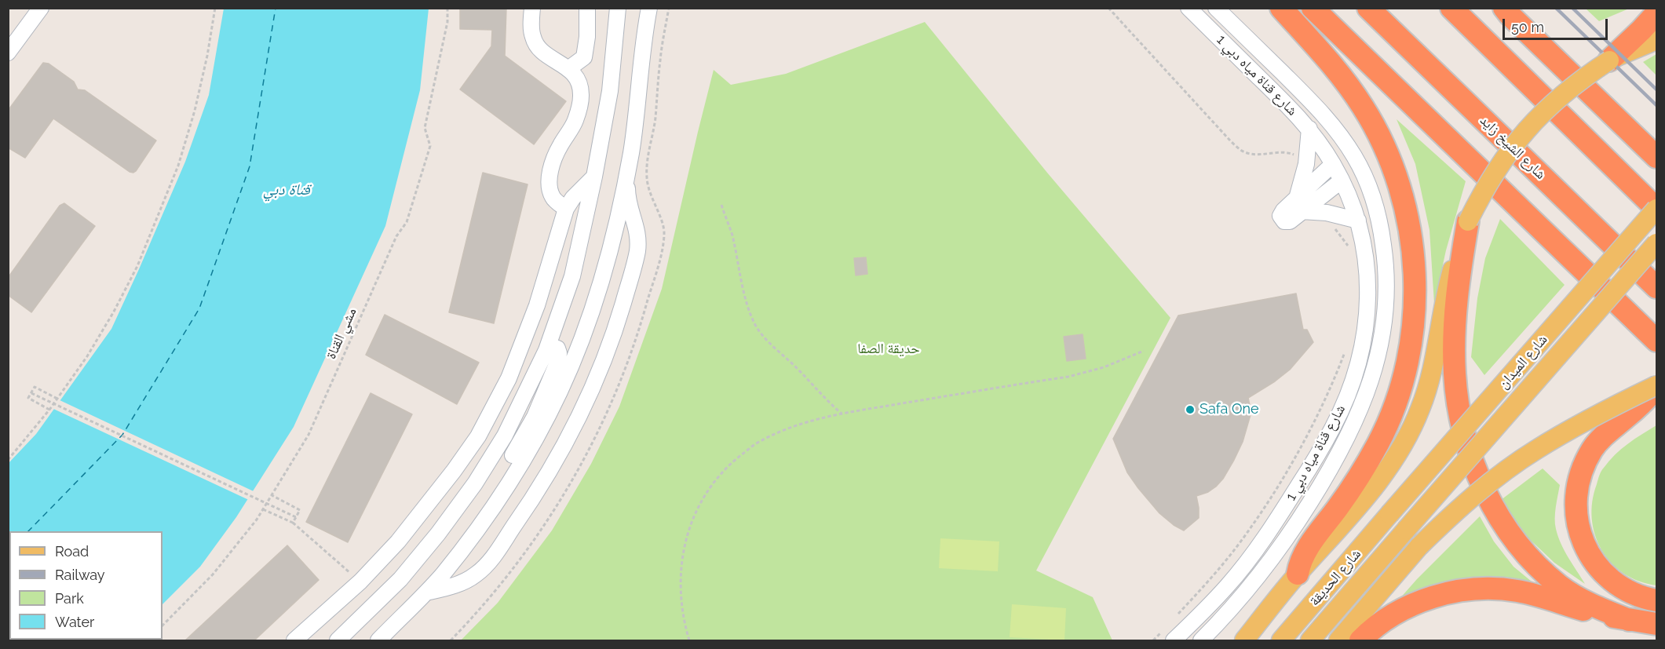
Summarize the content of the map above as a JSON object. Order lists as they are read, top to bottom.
{
  "streets": {
    "highway": ["شارع الشيخ زايد"],
    "main road": ["شارع الميدان", "شارع الحديقة"],
    "street": ["شارع قناة مياه دبي 1"],
    "path": ["مشي القناة"]
  },
  "crossings": [
    ["شارع الميدان", "شارع الحديقة"]
  ],
  "water": ["قناة دبي"],
  "parks": ["حديقة الصفا"],
  "places": ["Safa One"],
  "legend": [
    "Road",
    "Railway",
    "Park",
    "Water"
  ],
  "scale_bar": "50 m"
}
